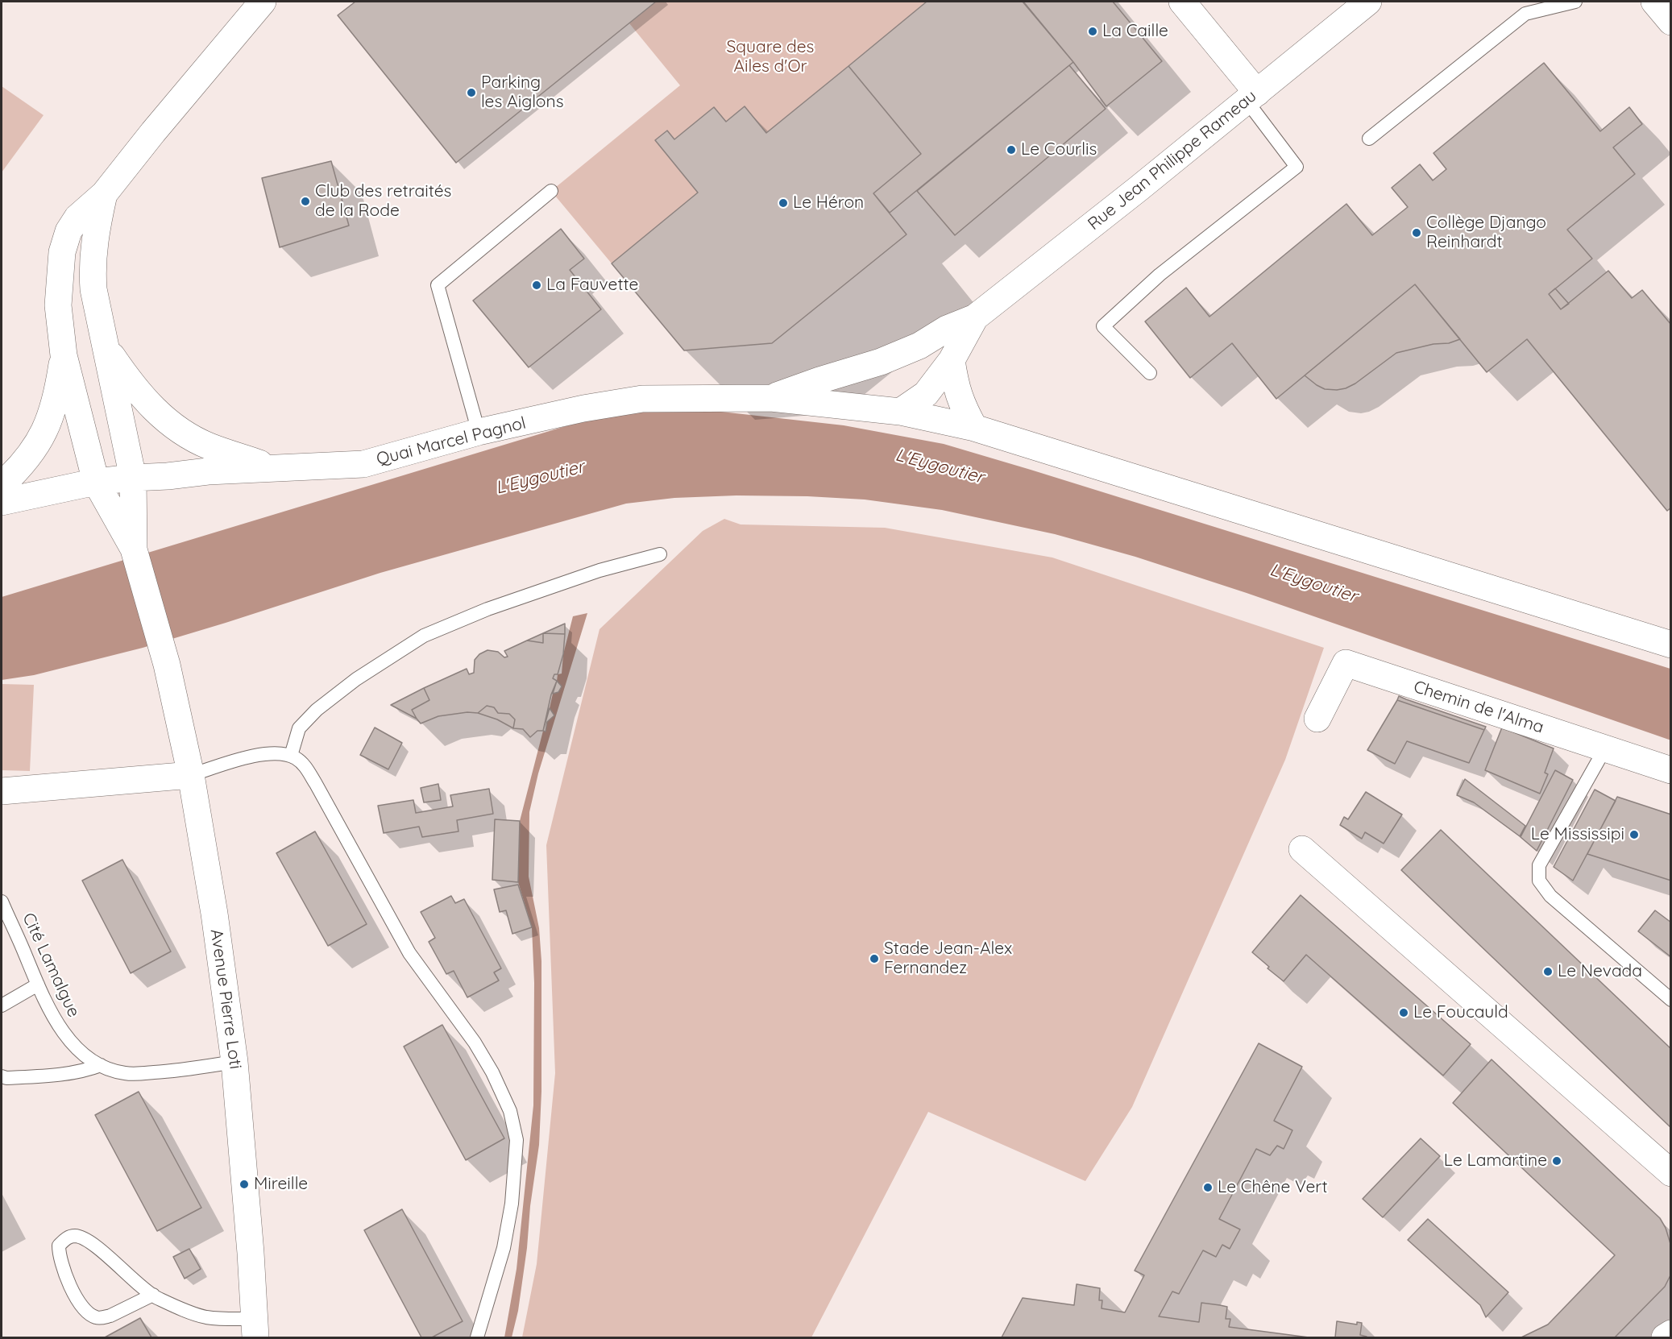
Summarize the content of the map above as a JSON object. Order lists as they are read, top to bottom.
{
  "streets": {
    "street": [
      "Rue Jean Philippe Rameau",
      "Quai Marcel Pagnol",
      "Chemin de l'Alma",
      "Avenue Pierre Loti"
    ],
    "lane": ["Cité Lamalgue"]
  },
  "crossings": [
    ["Rue Jean Philippe Rameau", "Quai Marcel Pagnol"],
    ["Cité Lamalgue", "Avenue Pierre Loti"]
  ],
  "water": ["L'Eygoutier"],
  "parks": ["Square des Ailes d'Or"],
  "places": [
    "La Caille",
    "Parking les Aiglons",
    "Le Courlis",
    "Club des retraités de la Rode",
    "Le Héron",
    "Collège Django Reinhardt",
    "La Fauvette",
    "Le Mississipi",
    "Stade Jean-Alex Fernandez",
    "Le Nevada",
    "Le Foucauld",
    "Le Lamartine",
    "Mireille",
    "Le Chêne Vert"
  ]
}
